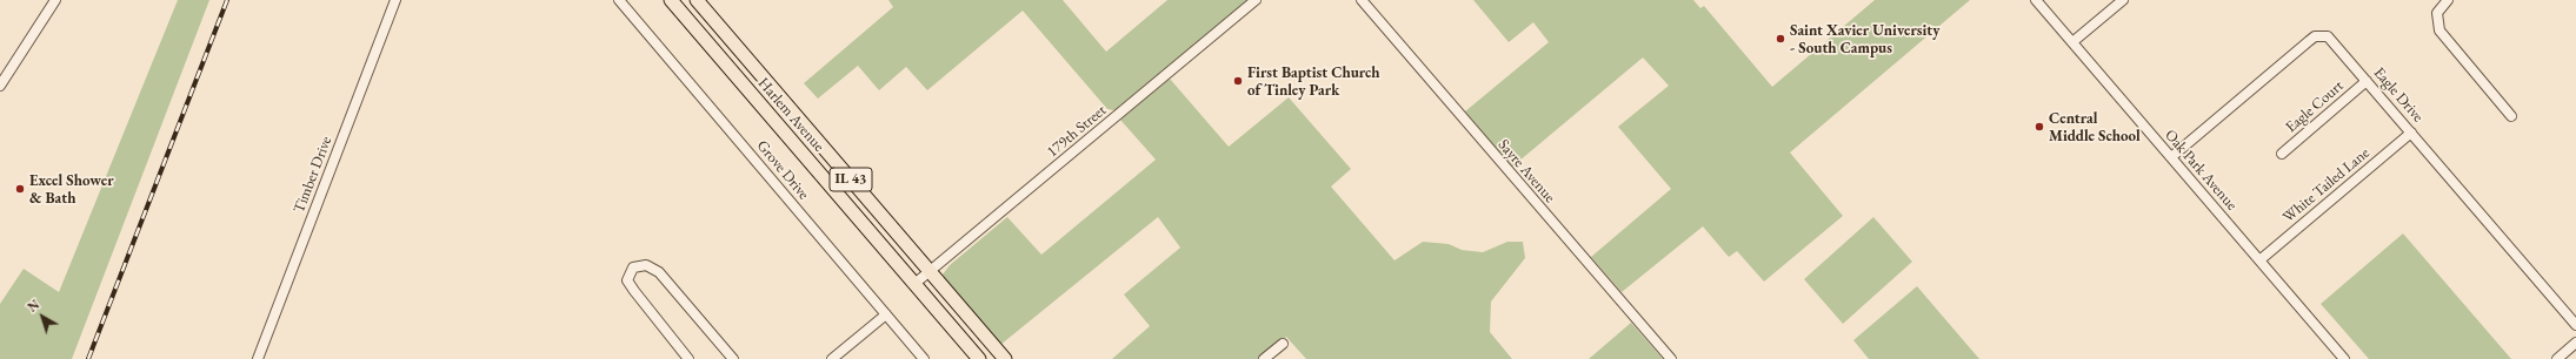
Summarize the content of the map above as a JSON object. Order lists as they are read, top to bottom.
{
  "streets": {
    "main road": ["Harlem Avenue", "IL 43"],
    "street": [
      "Eagle Drive",
      "Eagle Court",
      "179th Street",
      "Grove Drive",
      "Oak Park Avenue",
      "Sayre Avenue",
      "Timber Drive",
      "White Tailed Lane"
    ]
  },
  "crossings": [
    ["Eagle Drive", "Eagle Court"],
    ["Eagle Drive", "Oak Park Avenue"],
    ["Eagle Drive", "White Tailed Lane"],
    ["Harlem Avenue", "179th Street"],
    ["Oak Park Avenue", "White Tailed Lane"]
  ],
  "places": [
    "Saint Xavier University - South Campus",
    "First Baptist Church of Tinley Park",
    "Central Middle School",
    "Excel Shower & Bath"
  ],
  "north": "top left"
}
